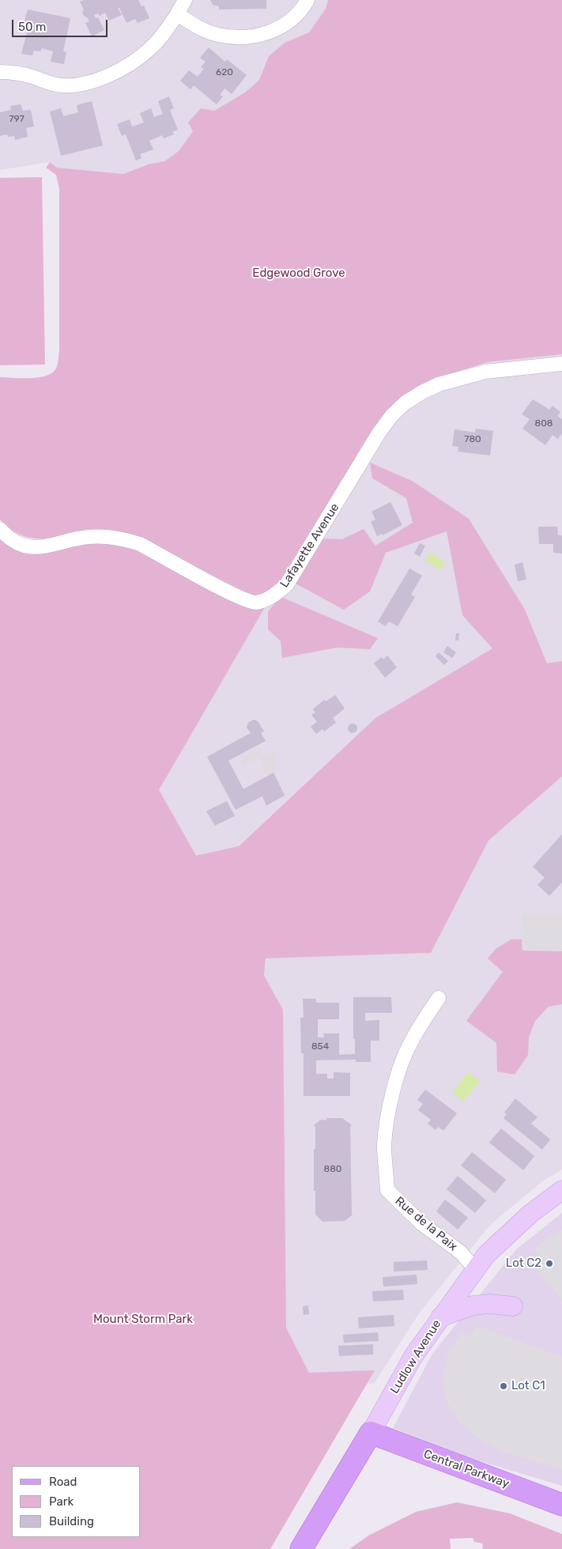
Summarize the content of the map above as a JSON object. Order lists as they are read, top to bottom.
{
  "streets": {
    "main road": ["Ludlow Avenue", "Central Parkway"],
    "street": ["Lafayette Avenue", "Rue de la Paix"]
  },
  "crossings": [
    ["Rue de la Paix", "Ludlow Avenue"],
    ["Ludlow Avenue", "Central Parkway"]
  ],
  "parks": ["Edgewood Grove", "Mount Storm Park"],
  "places": ["Lot C2", "Lot C1"],
  "house_numbers": [
    "620",
    "797",
    "808",
    "780",
    "854",
    "880"
  ],
  "legend": ["Road", "Park", "Building"],
  "scale_bar": "50 m"
}
